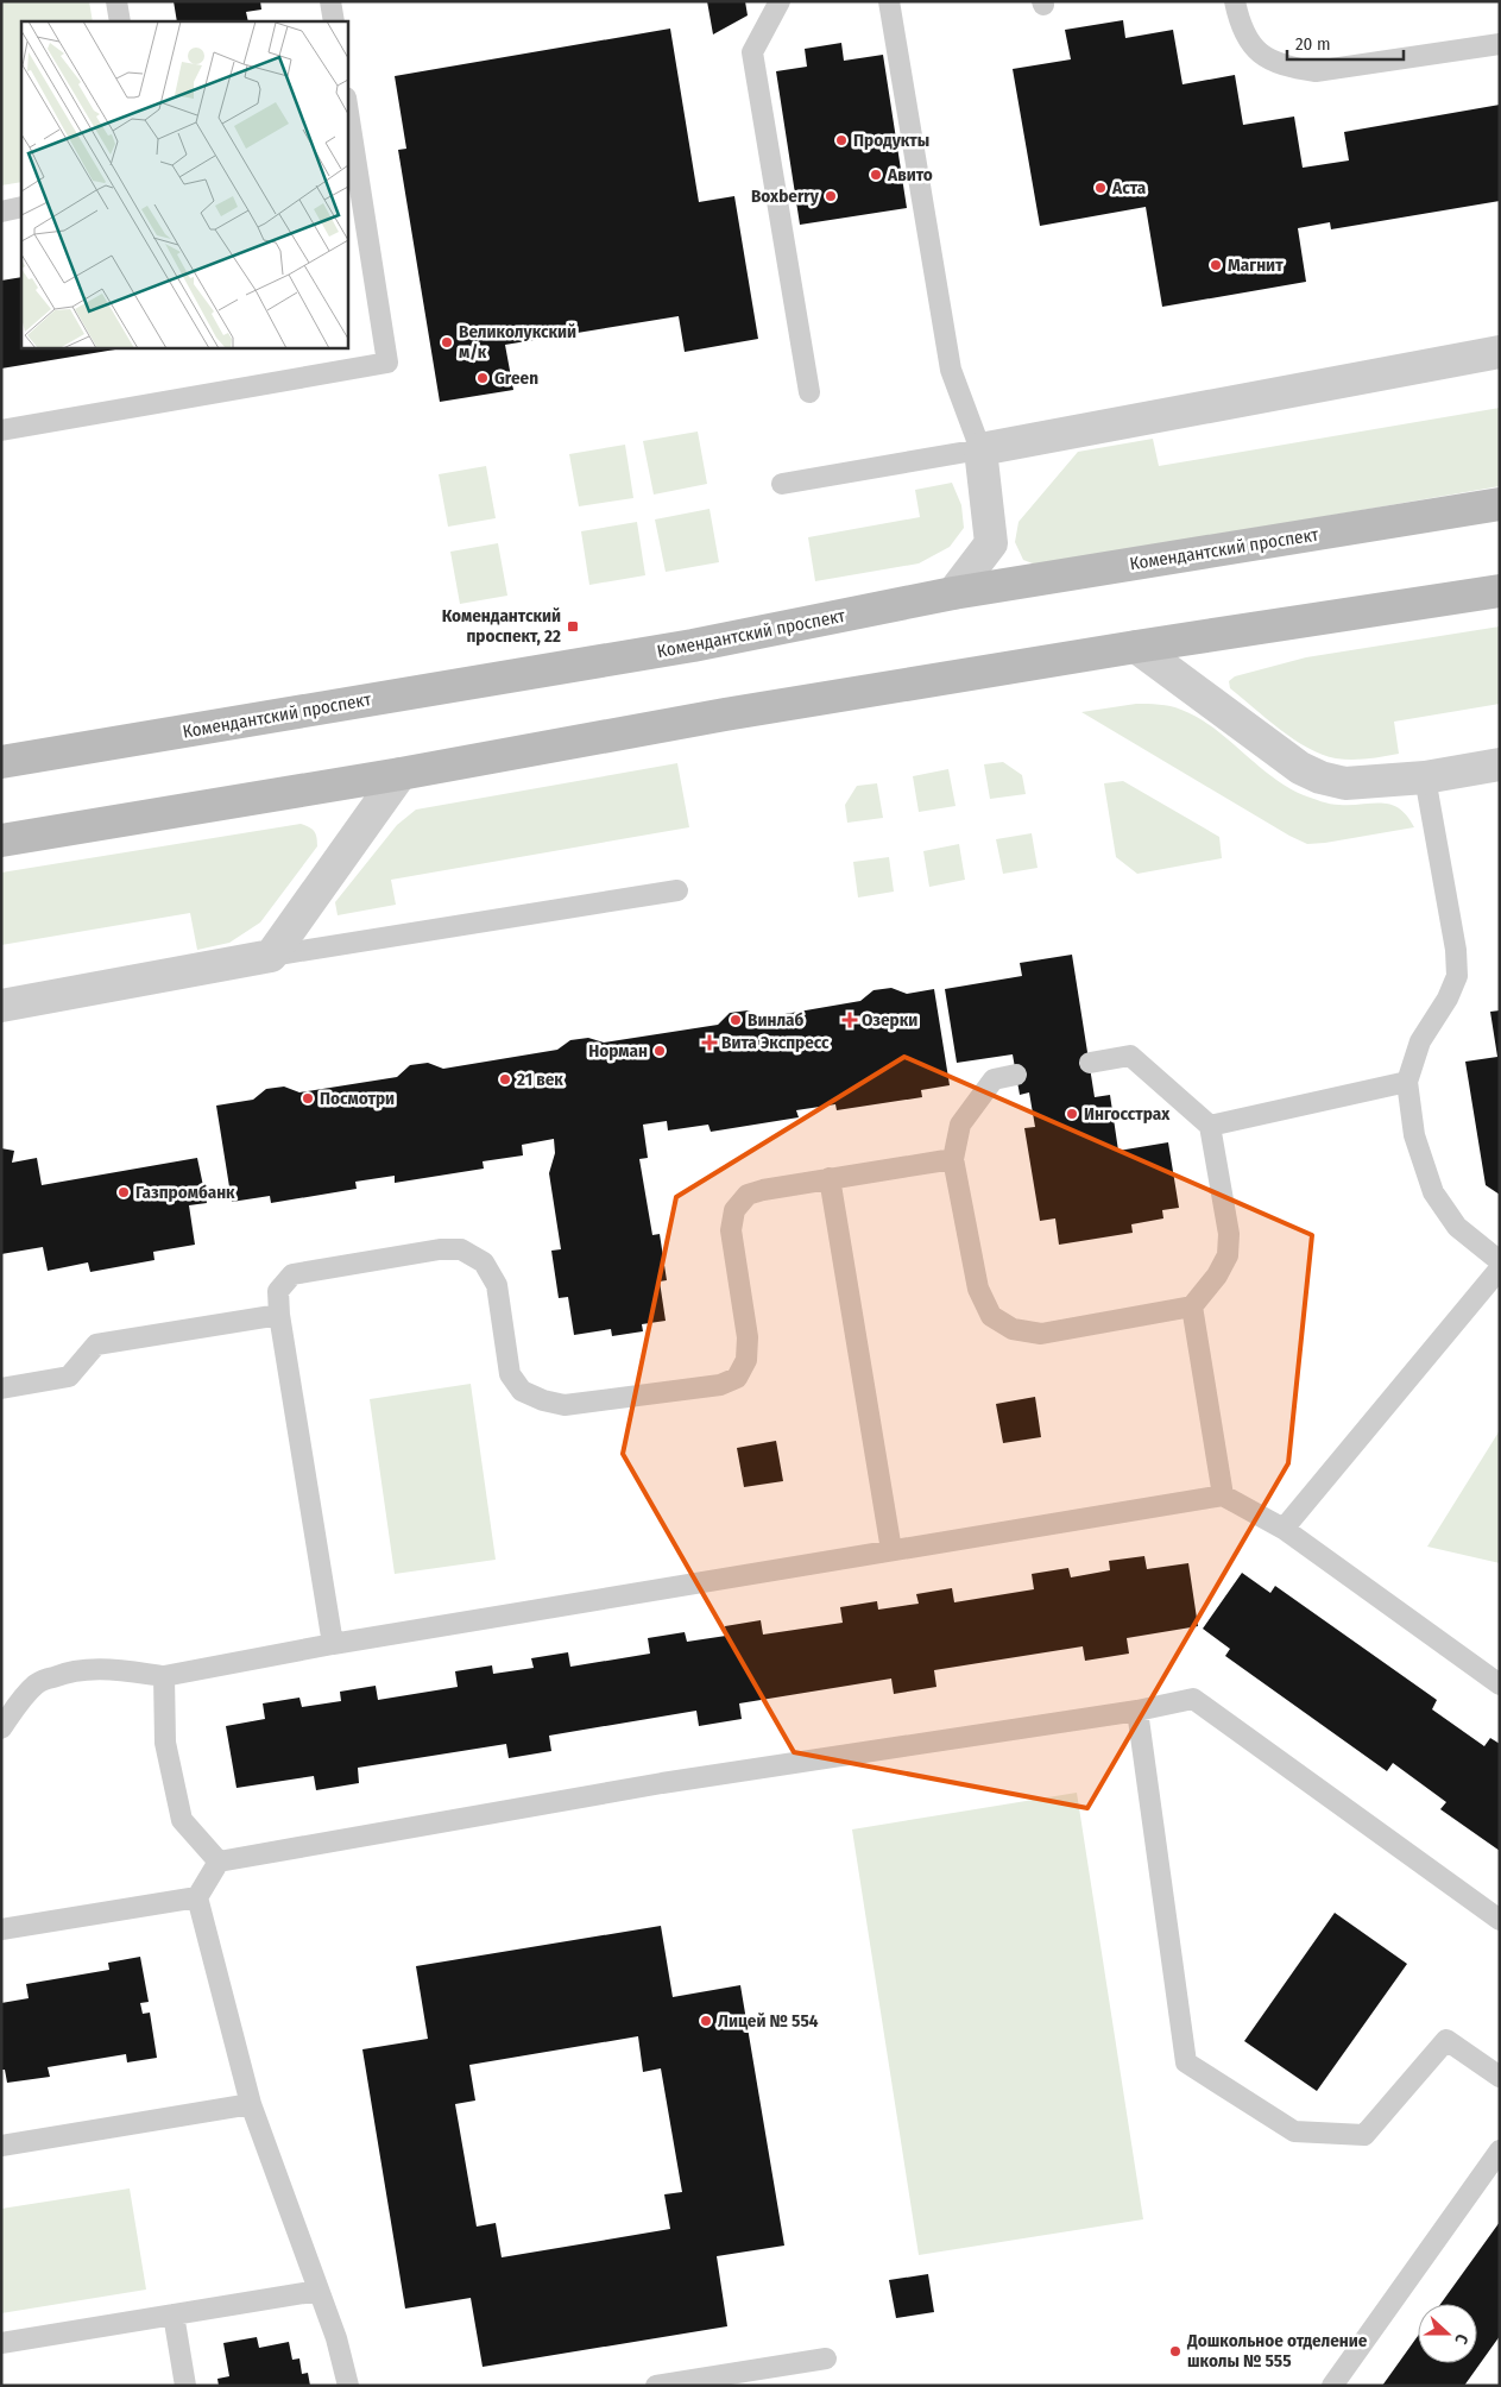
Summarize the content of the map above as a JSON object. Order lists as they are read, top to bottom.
{
  "streets": {
    "main road": ["Комендантский проспект"]
  },
  "places": {
    "other": [
      "Продукты",
      "Авито",
      "Аста",
      "Boxberry",
      "Магнит",
      "Великолукский м/к",
      "Green",
      "Винлаб",
      "Норман",
      "21 век",
      "Посмотри",
      "Ингосстрах",
      "Газпромбанк",
      "Лицей № 554",
      "Дошкольное отделение школы № 555"
    ],
    "transit": ["Комендантский проспект, 22"],
    "health": ["Озерки", "Вита Экспресс"]
  },
  "scale_bar": "20 m",
  "north": "right"
}
